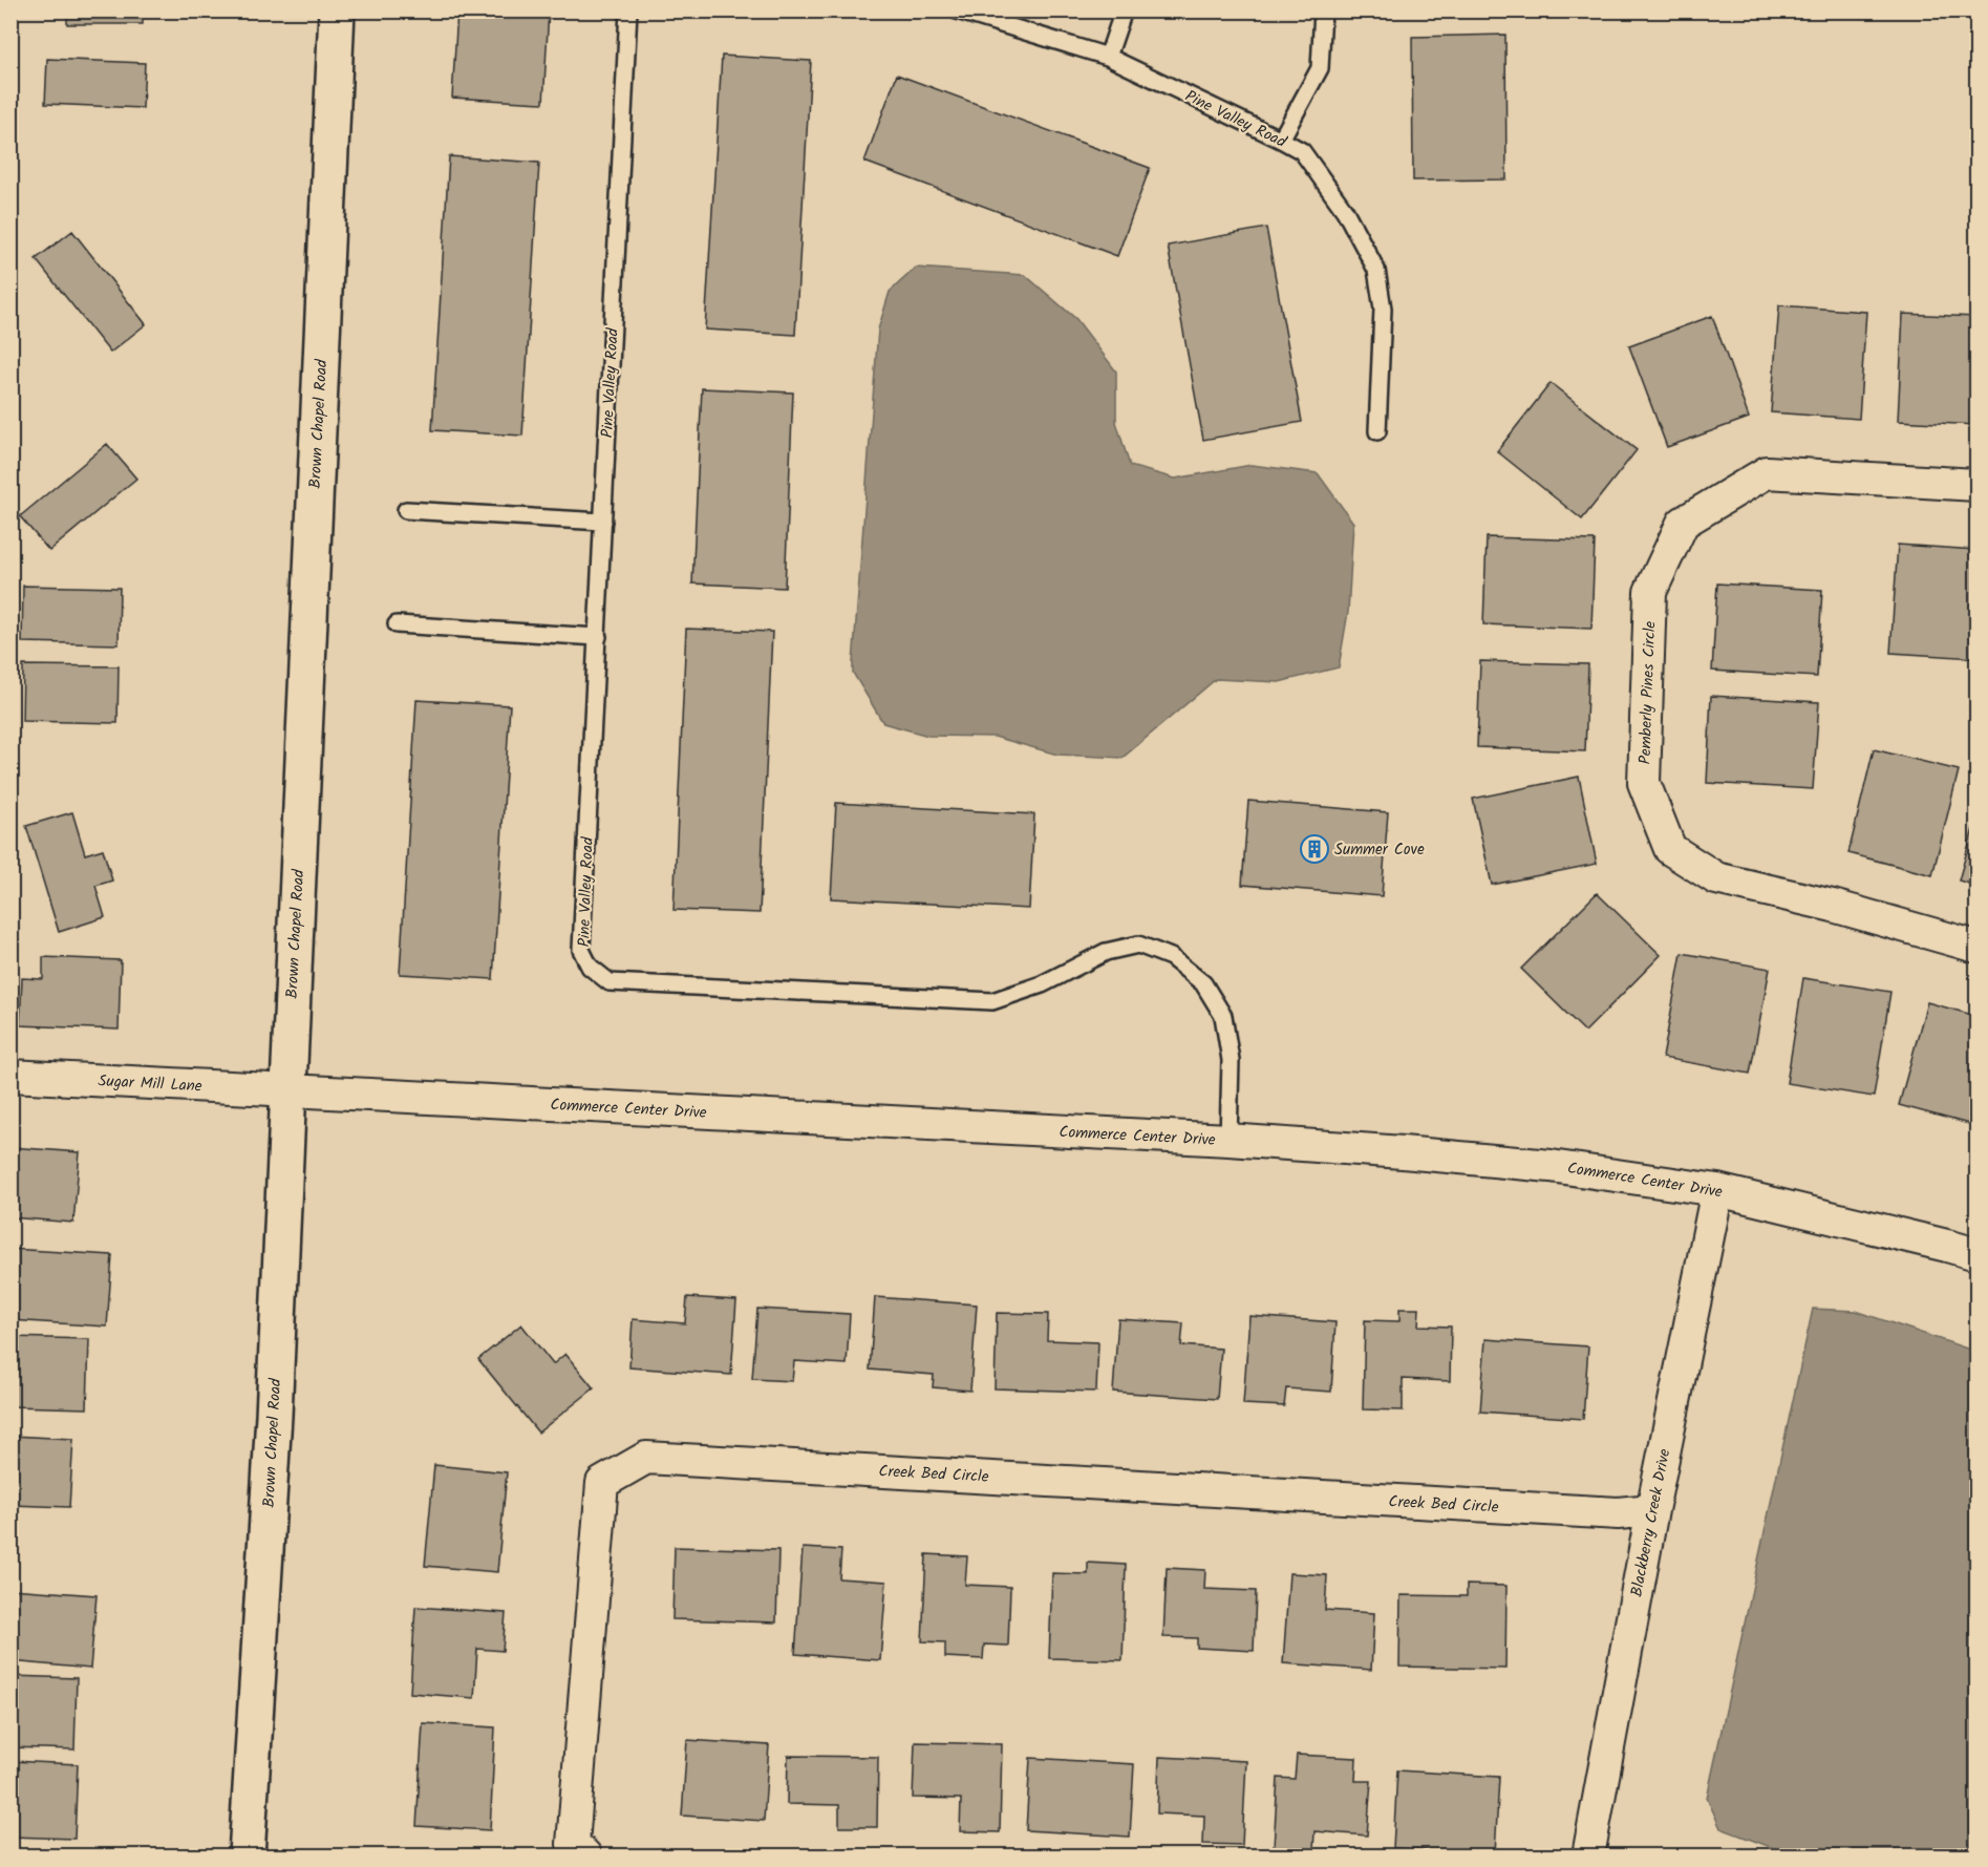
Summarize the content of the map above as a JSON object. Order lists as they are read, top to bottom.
{
  "streets": {
    "street": [
      "Brown Chapel Road",
      "Pemberly Pines Circle",
      "Sugar Mill Lane",
      "Commerce Center Drive",
      "Creek Bed Circle",
      "Blackberry Creek Drive"
    ],
    "lane": ["Pine Valley Road"]
  },
  "crossings": [
    ["Pine Valley Road", "Commerce Center Drive"],
    ["Brown Chapel Road", "Sugar Mill Lane"],
    ["Brown Chapel Road", "Commerce Center Drive"],
    ["Sugar Mill Lane", "Commerce Center Drive"],
    ["Commerce Center Drive", "Blackberry Creek Drive"],
    ["Creek Bed Circle", "Blackberry Creek Drive"]
  ],
  "places": {
    "building": ["Summer Cove"]
  }
}
